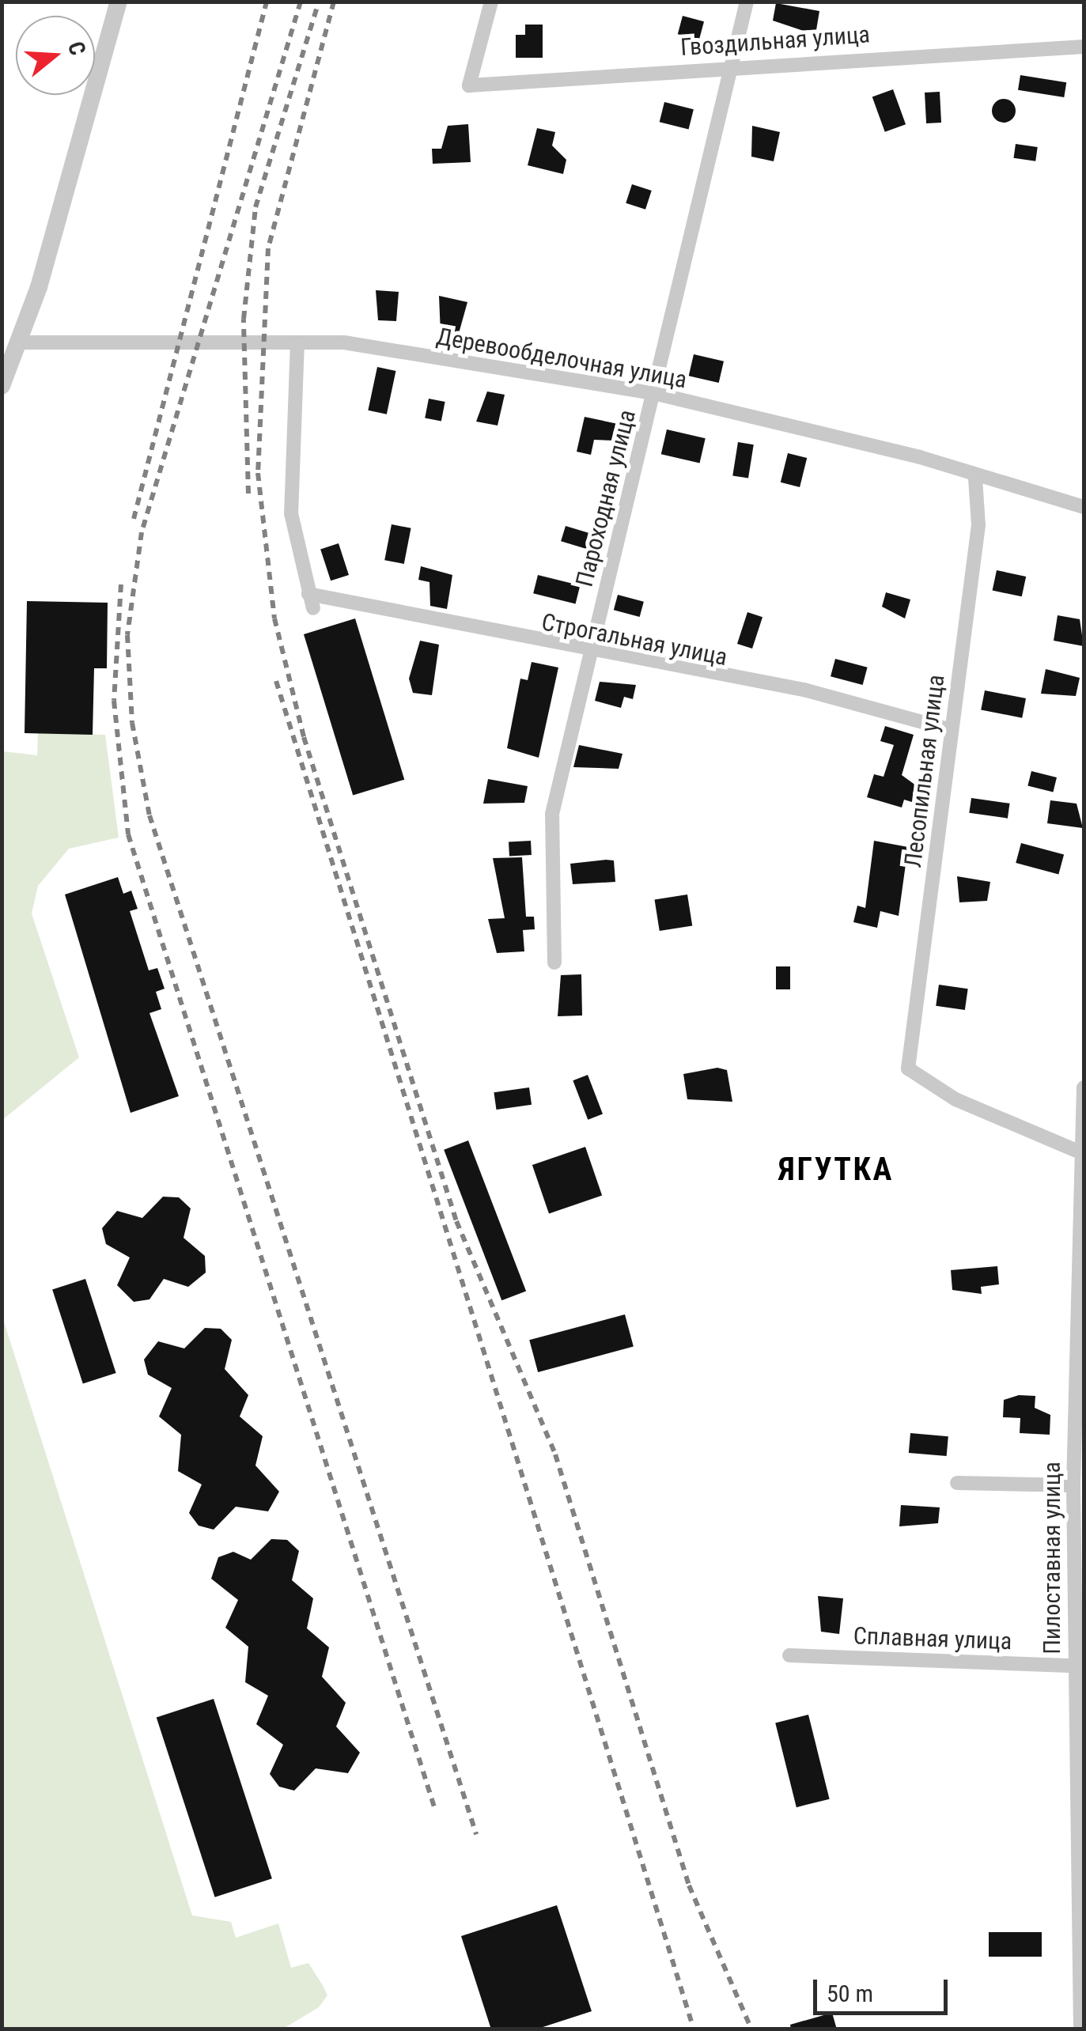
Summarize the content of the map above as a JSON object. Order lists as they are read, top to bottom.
{
  "streets": {
    "street": [
      "Гвоздильная улица",
      "Деревообделочная улица",
      "Пароходная улица",
      "Строгальная улица",
      "Лесопильная улица",
      "Пилоставная улица",
      "Сплавная улица"
    ]
  },
  "crossings": [
    ["Гвоздильная улица", "Пароходная улица"],
    ["Деревообделочная улица", "Пароходная улица"],
    ["Деревообделочная улица", "Строгальная улица"],
    ["Деревообделочная улица", "Лесопильная улица"],
    ["Пароходная улица", "Строгальная улица"],
    ["Строгальная улица", "Лесопильная улица"],
    ["Лесопильная улица", "Пилоставная улица"],
    ["Пилоставная улица", "Сплавная улица"]
  ],
  "districts": ["ЯГУТКА"],
  "scale_bar": "50 m",
  "north": "right"
}
